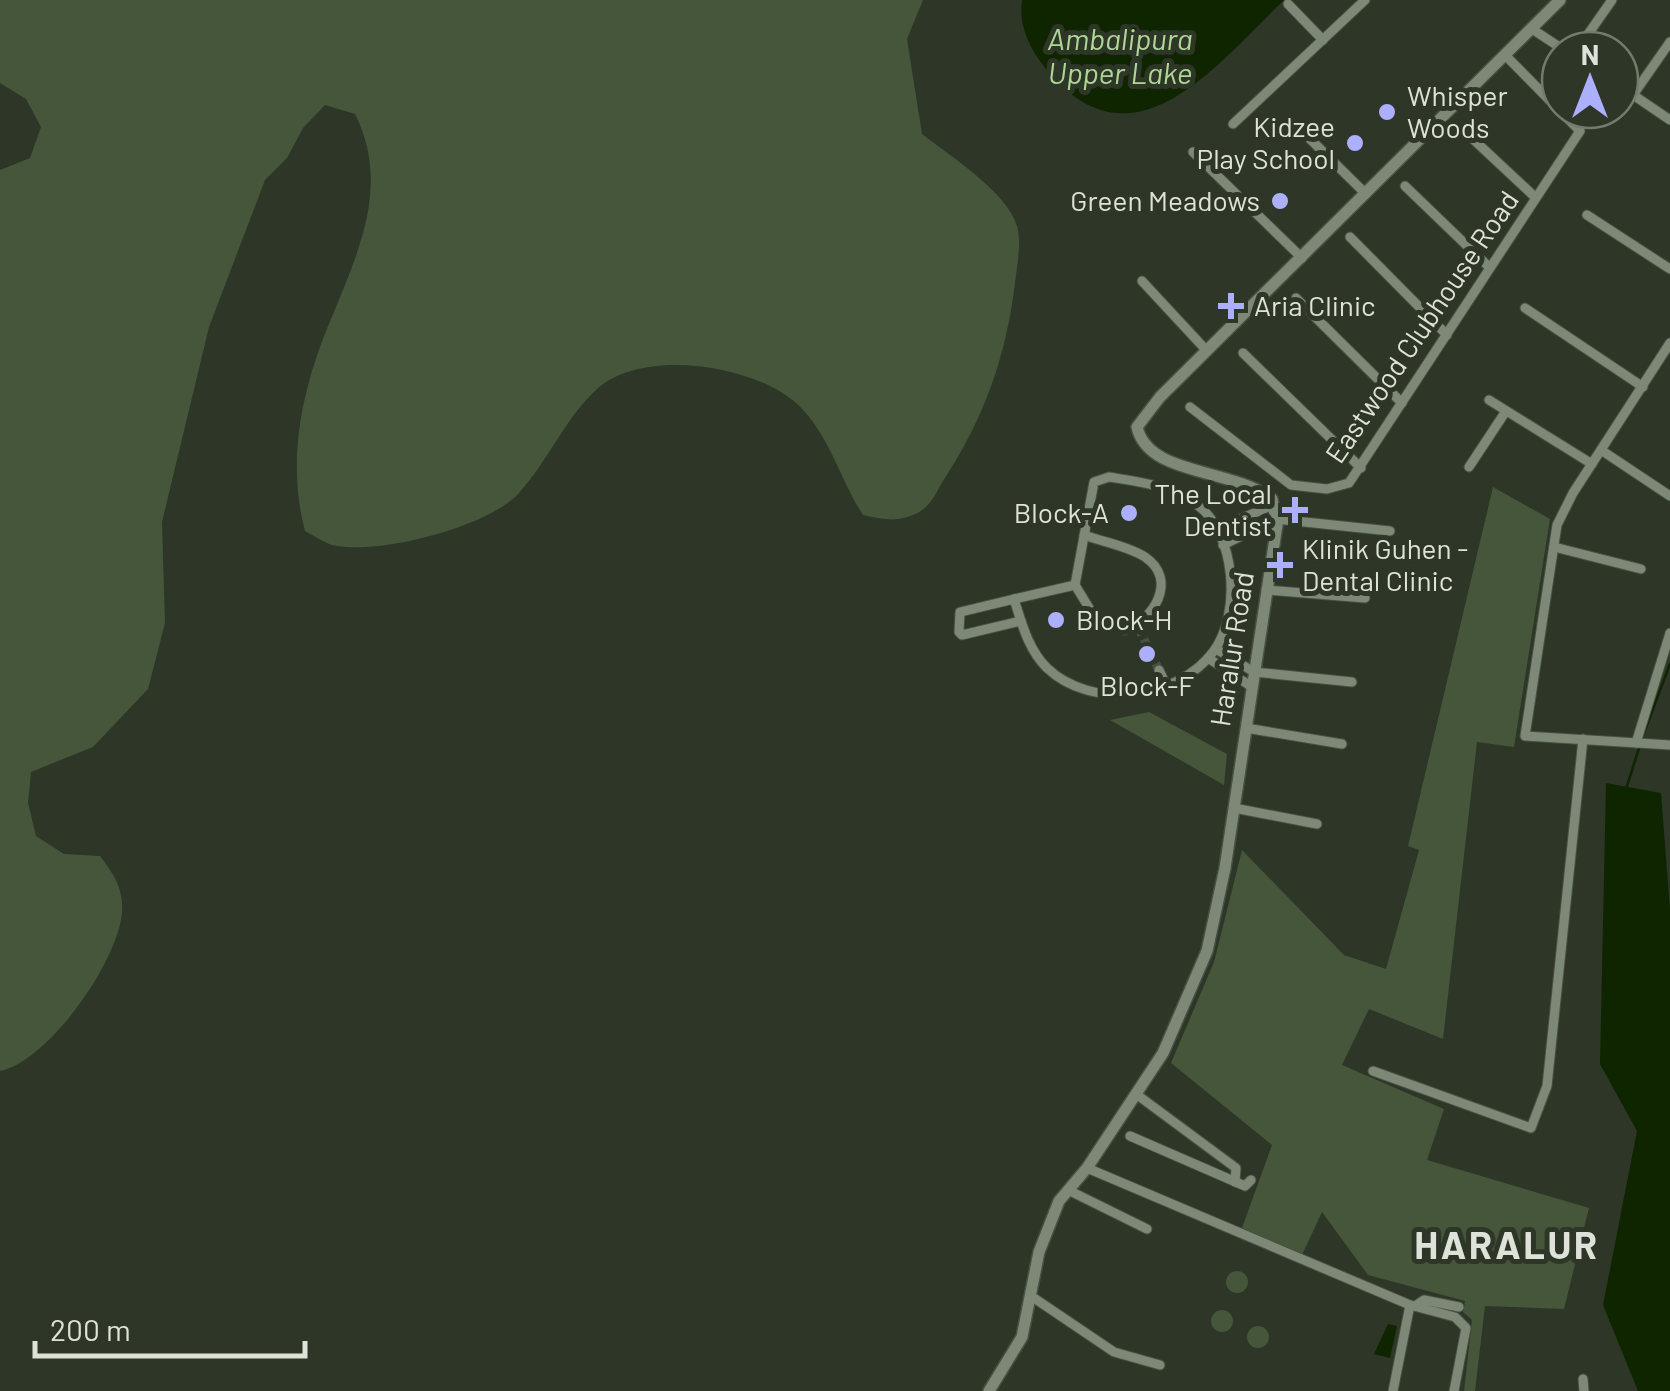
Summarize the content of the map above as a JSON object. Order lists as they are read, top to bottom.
{
  "streets": {
    "street": ["Eastwood Clubhouse Road", "Haralur Road"]
  },
  "districts": ["HARALUR"],
  "water": ["Ambalipura Upper Lake"],
  "places": {
    "other": [
      "Whisper Woods",
      "Kidzee Play School",
      "Green Meadows",
      "Block-A",
      "Block-H",
      "Block-F"
    ],
    "health": ["Aria Clinic", "The Local Dentist", "Klinik Guhen - Dental Clinic"]
  },
  "scale_bar": "200 m",
  "north": "top"
}
